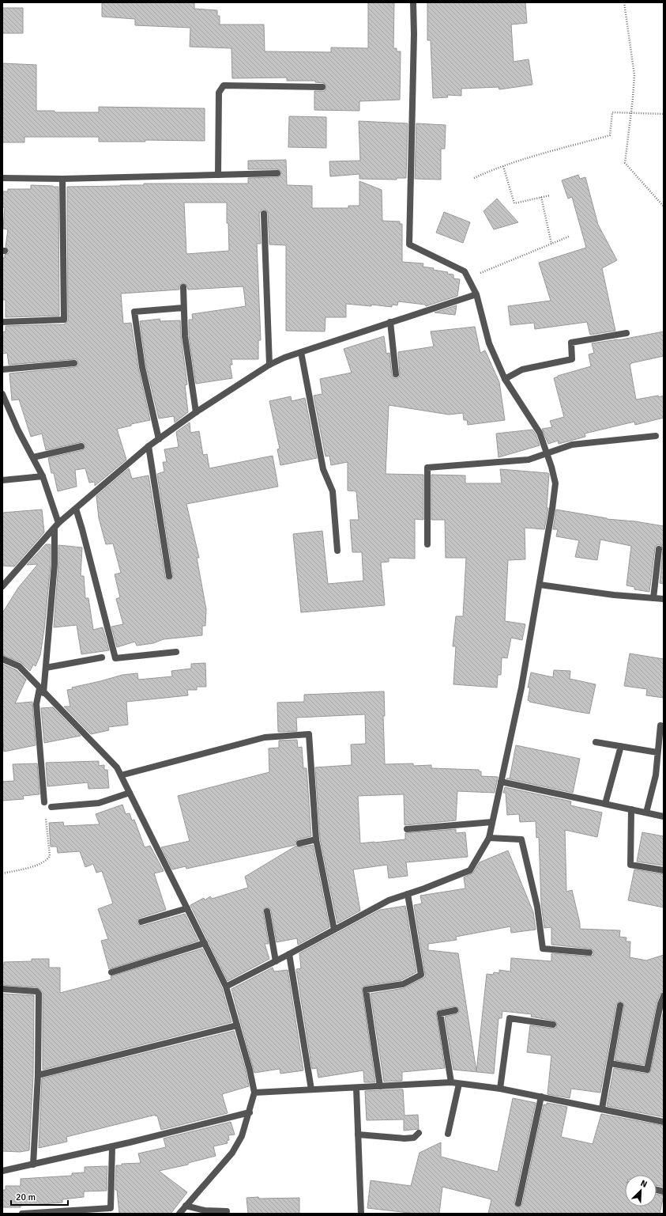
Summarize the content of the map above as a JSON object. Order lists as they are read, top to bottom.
{
  "scale_bar": "20 m",
  "north": "top right"
}
